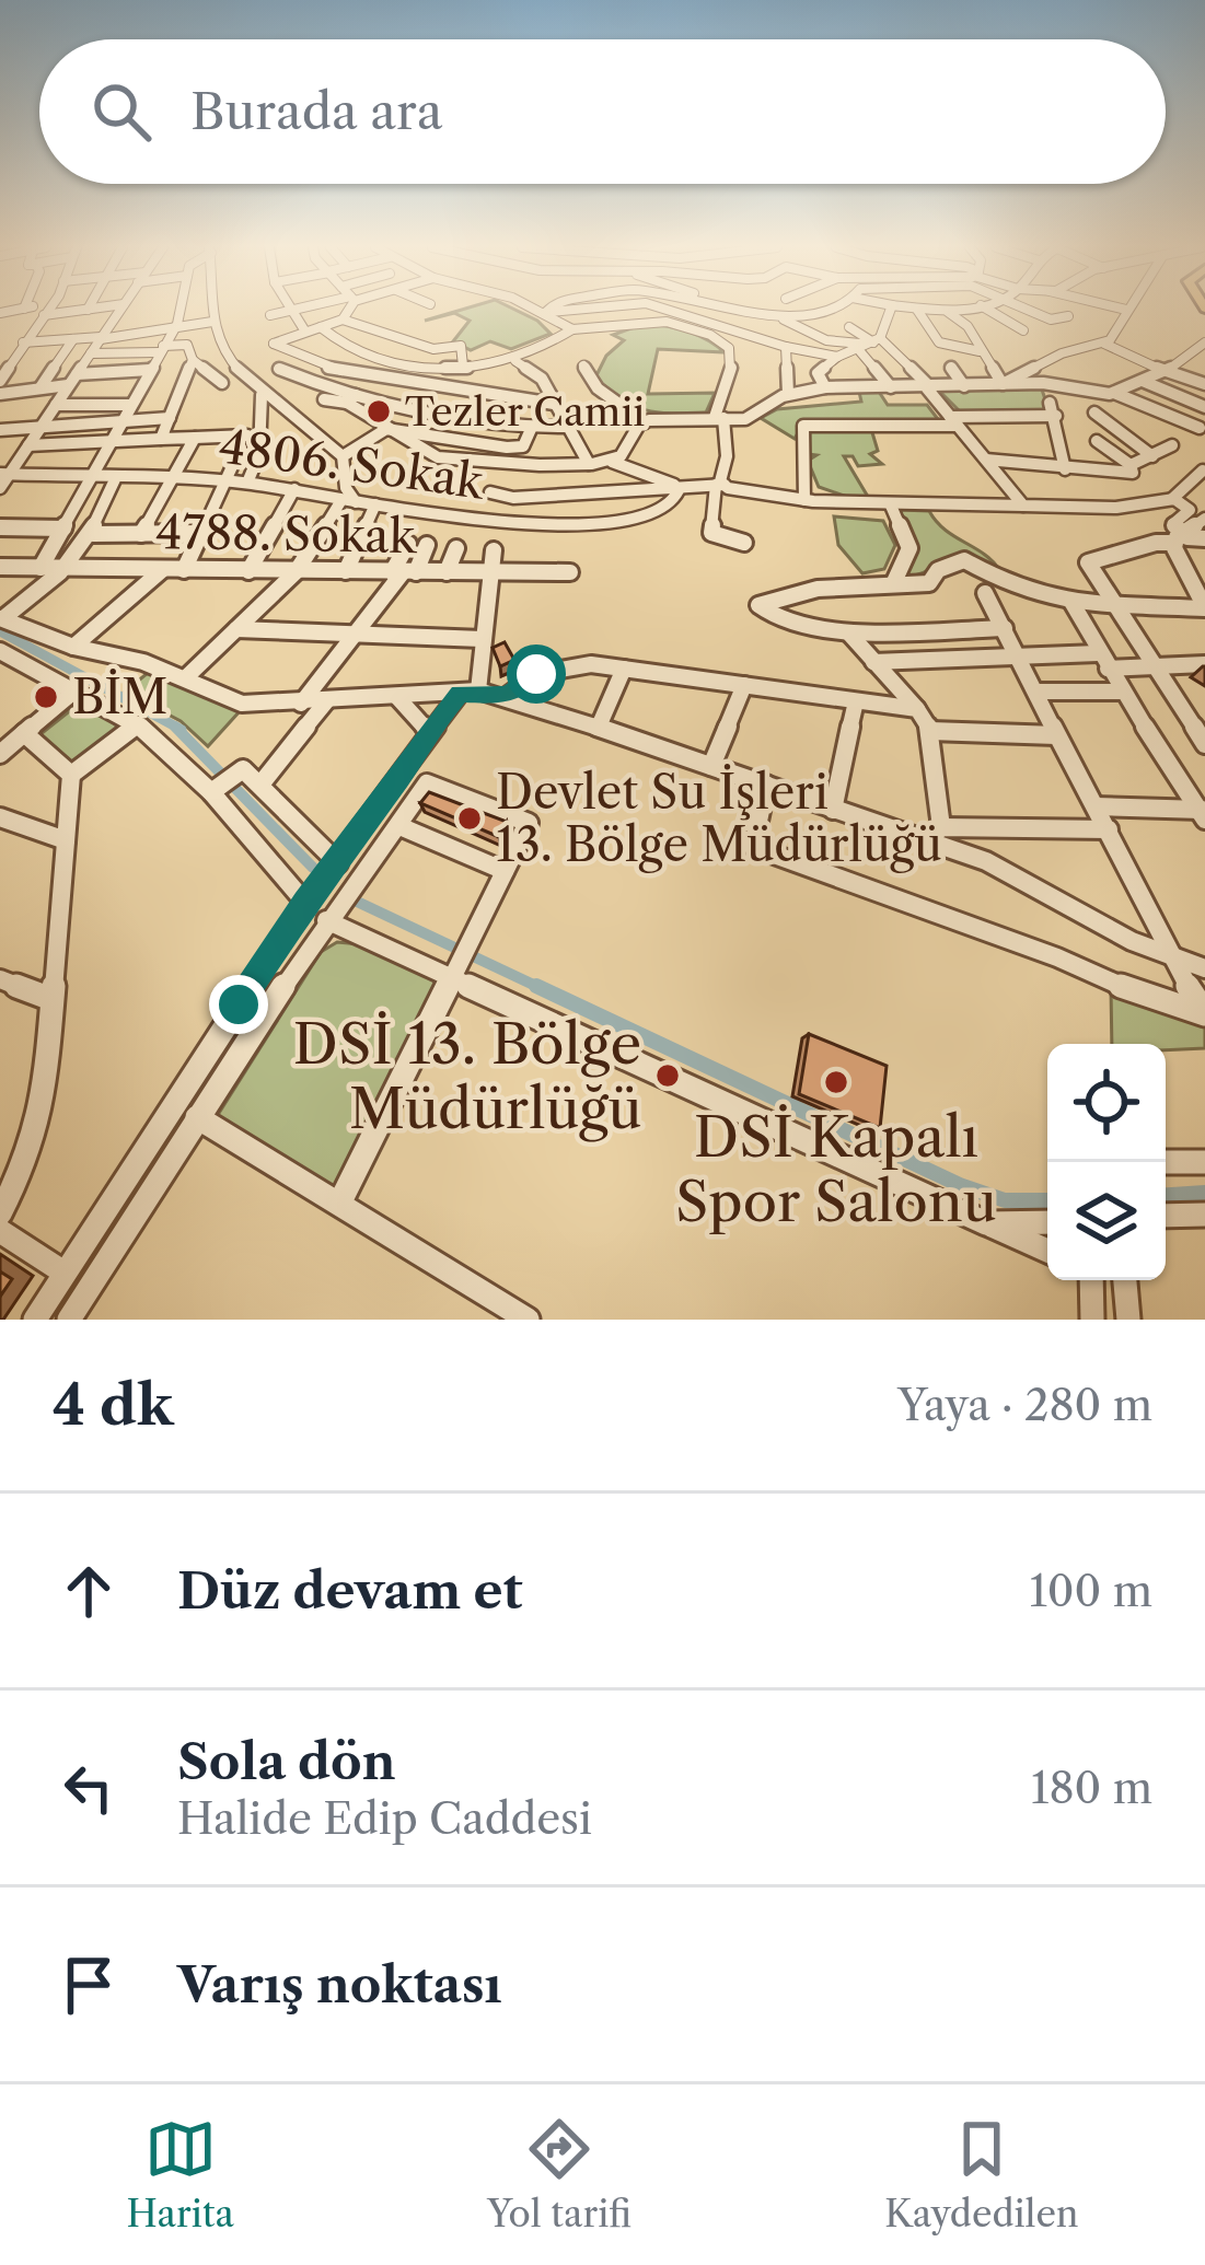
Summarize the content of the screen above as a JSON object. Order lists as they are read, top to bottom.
{
  "streets": {
    "street": ["4806. Sokak", "4788. Sokak"]
  },
  "places": [
    "Tezler Camii",
    "BİM",
    "Devlet Su İşleri 13. Bölge Müdürlüğü",
    "DSİ 13. Bölge Müdürlüğü",
    "DSİ Kapalı Spor Salonu"
  ],
  "page": {
    "search": "Burada ara",
    "heading": ["4 dk", "Yaya · 280 m"],
    "list": [
      ["Düz devam et", "100 m"],
      ["Sola dön", "Halide Edip Caddesi", "180 m"],
      "Varış noktası"
    ],
    "nav": ["Harita", "Yol tarifi", "Kaydedilen"]
  }
}
